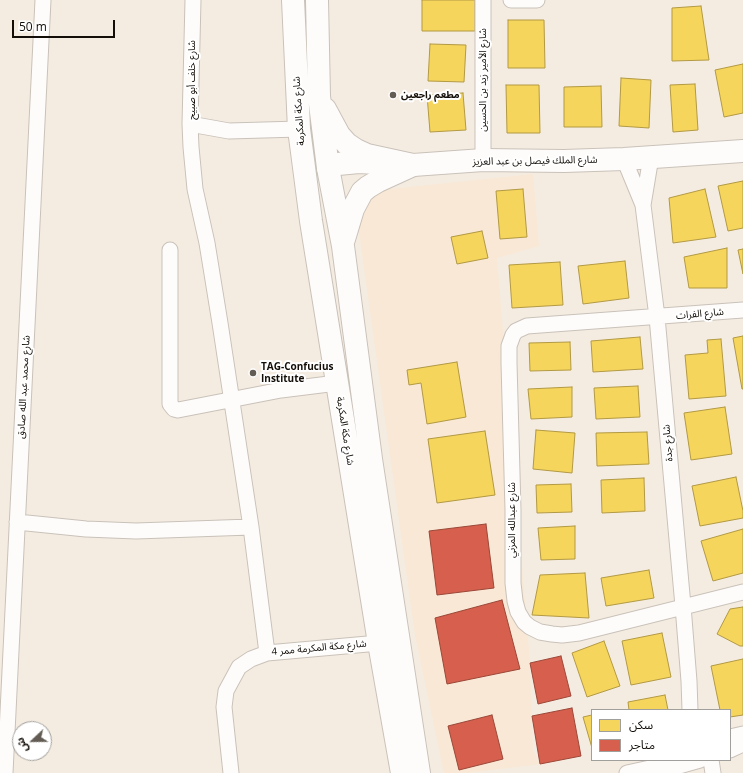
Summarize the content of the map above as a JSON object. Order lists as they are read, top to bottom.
{
  "streets": {
    "main road": ["شارع مكة المكرمة", "شارع الملك فيصل بن عبد العزيز"],
    "street": [
      "شارع خلف أبو صبيح",
      "شارع الأمير زيد بن الحسين",
      "شارع الفرات",
      "شارع محمد عبد الله صادق",
      "شارع جدة",
      "شارع عبدالله المزني",
      "شارع مكة المكرمة ممر 4"
    ]
  },
  "crossings": [
    ["شارع خلف أبو صبيح", "شارع مكة المكرمة"],
    ["شارع الأمير زيد بن الحسين", "شارع الملك فيصل بن عبد العزيز"],
    ["شارع مكة المكرمة", "شارع الملك فيصل بن عبد العزيز"],
    ["شارع مكة المكرمة", "شارع مكة المكرمة ممر 4"],
    ["شارع الملك فيصل بن عبد العزيز", "شارع جدة"],
    ["شارع الفرات", "شارع جدة"],
    ["شارع الفرات", "شارع عبدالله المزني"],
    ["شارع جدة", "شارع عبدالله المزني"]
  ],
  "places": ["مطعم راجعين", "TAG-Confucius Institute"],
  "legend": ["سكن", "متاجر"],
  "scale_bar": "50 m",
  "north": "left"
}
